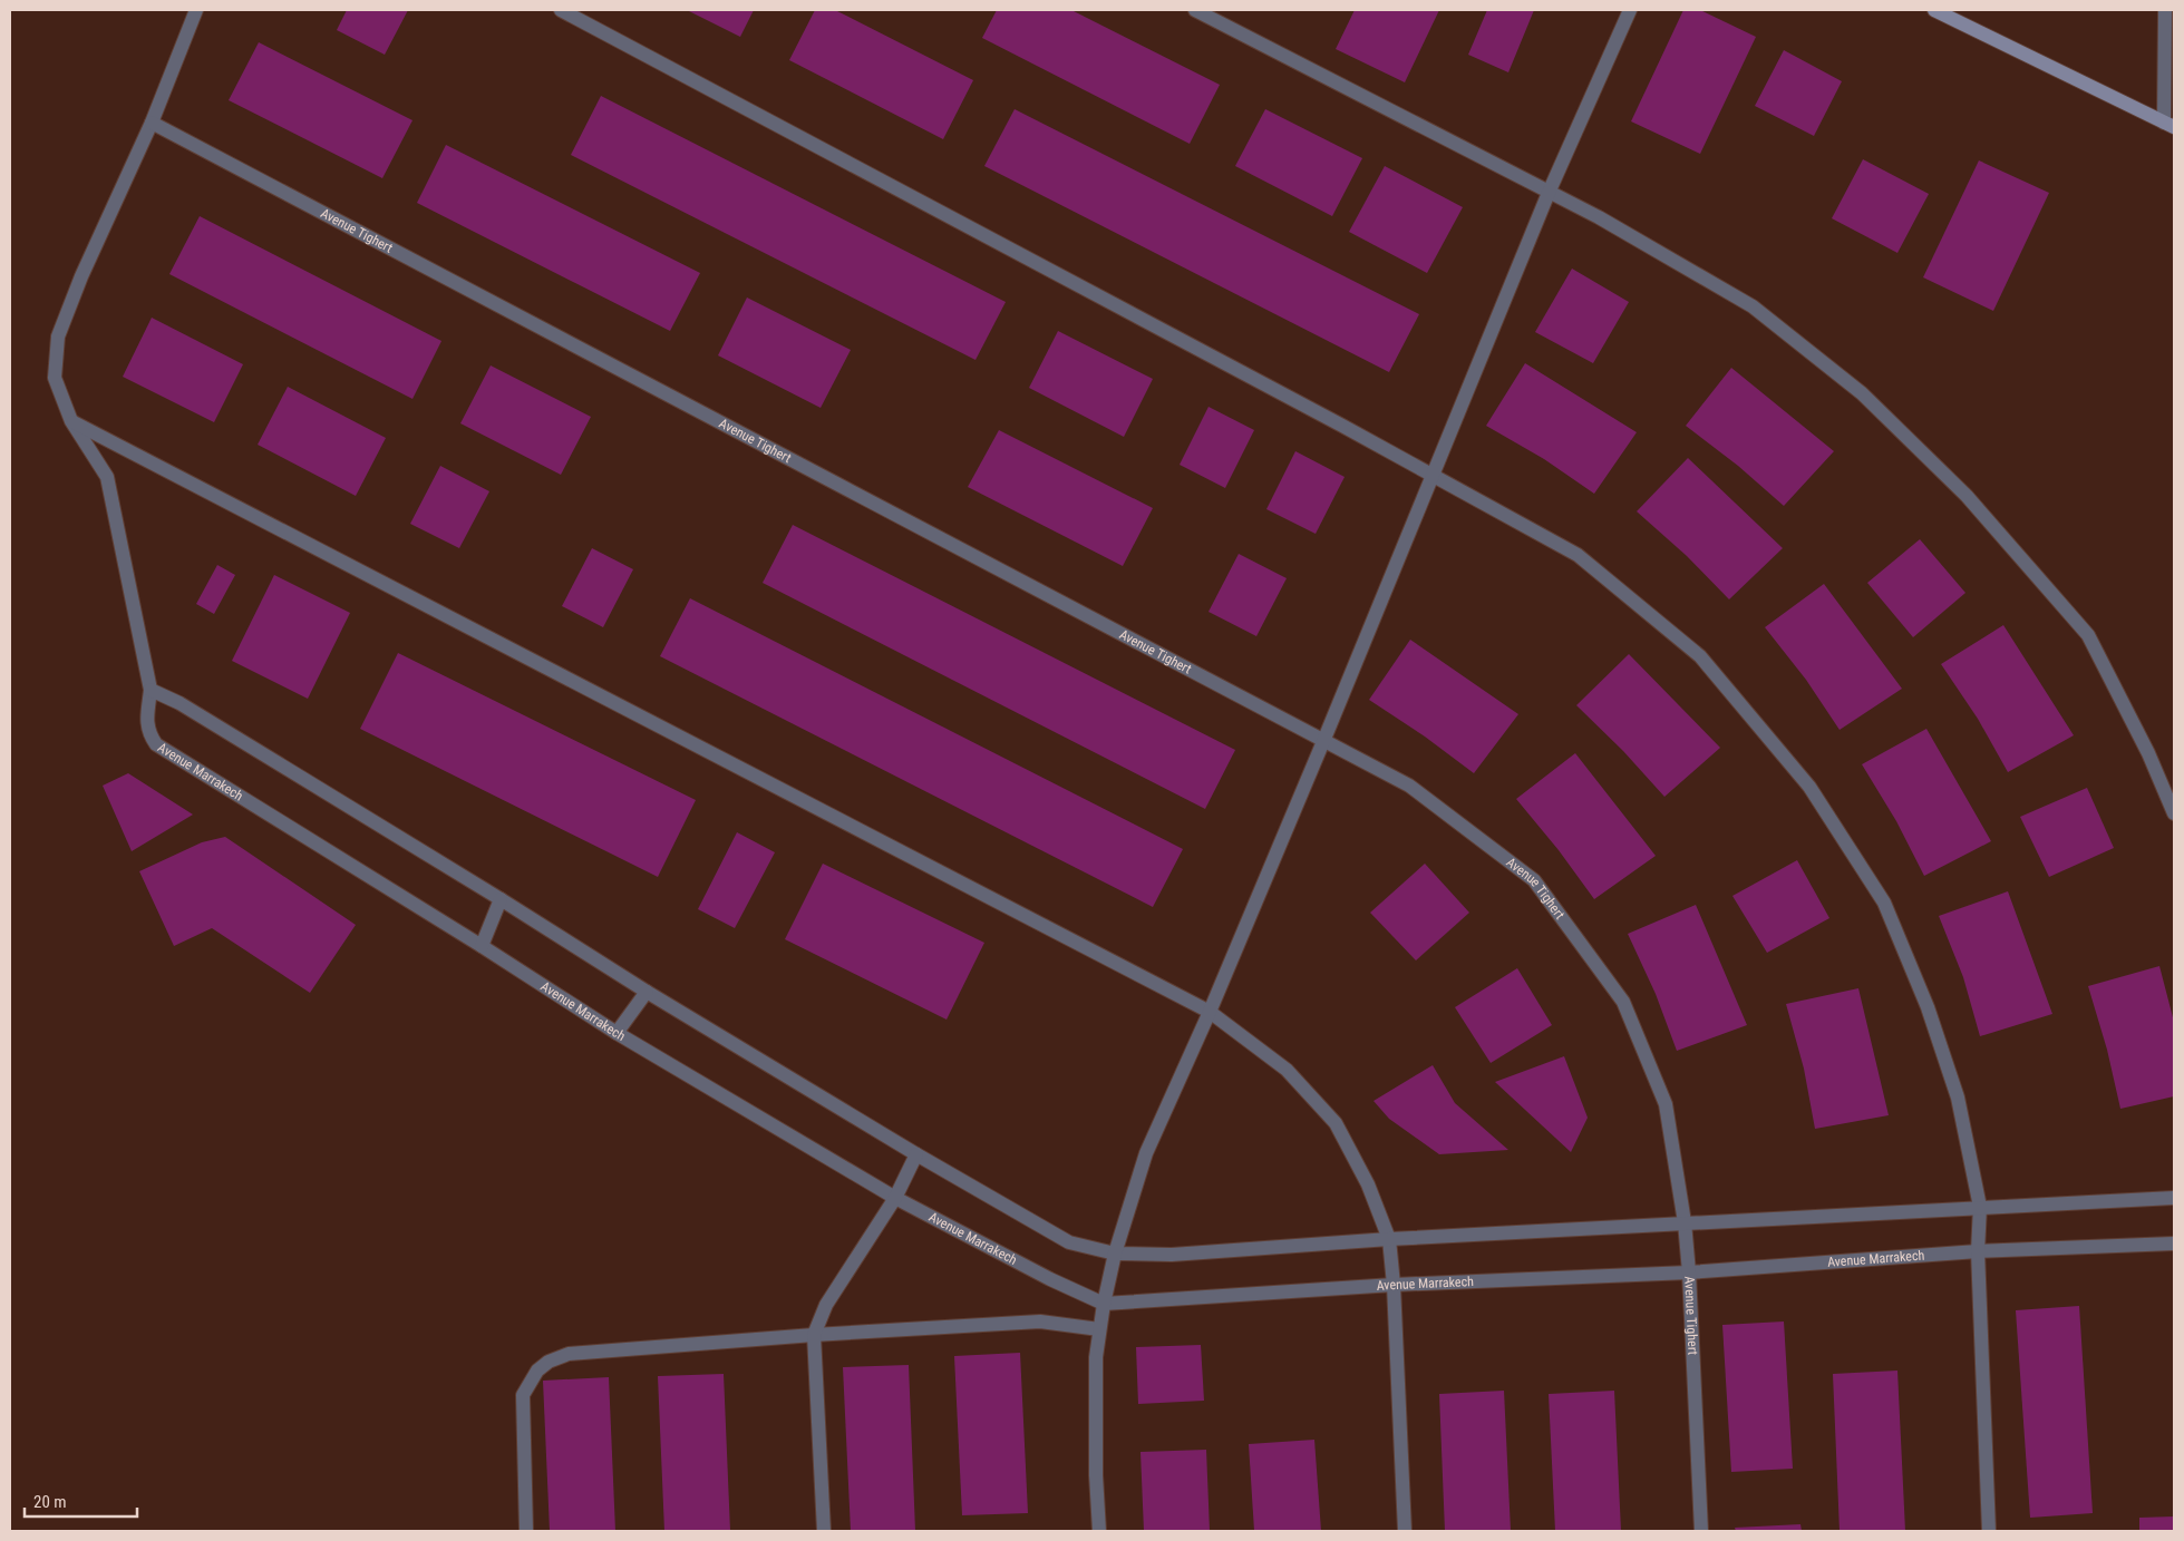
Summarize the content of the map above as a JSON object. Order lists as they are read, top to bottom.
{
  "streets": {
    "street": ["Avenue Tighert", "Avenue Marrakech"]
  },
  "crossings": [
    ["Avenue Tighert", "Avenue Marrakech"]
  ],
  "scale_bar": "20 m"
}
